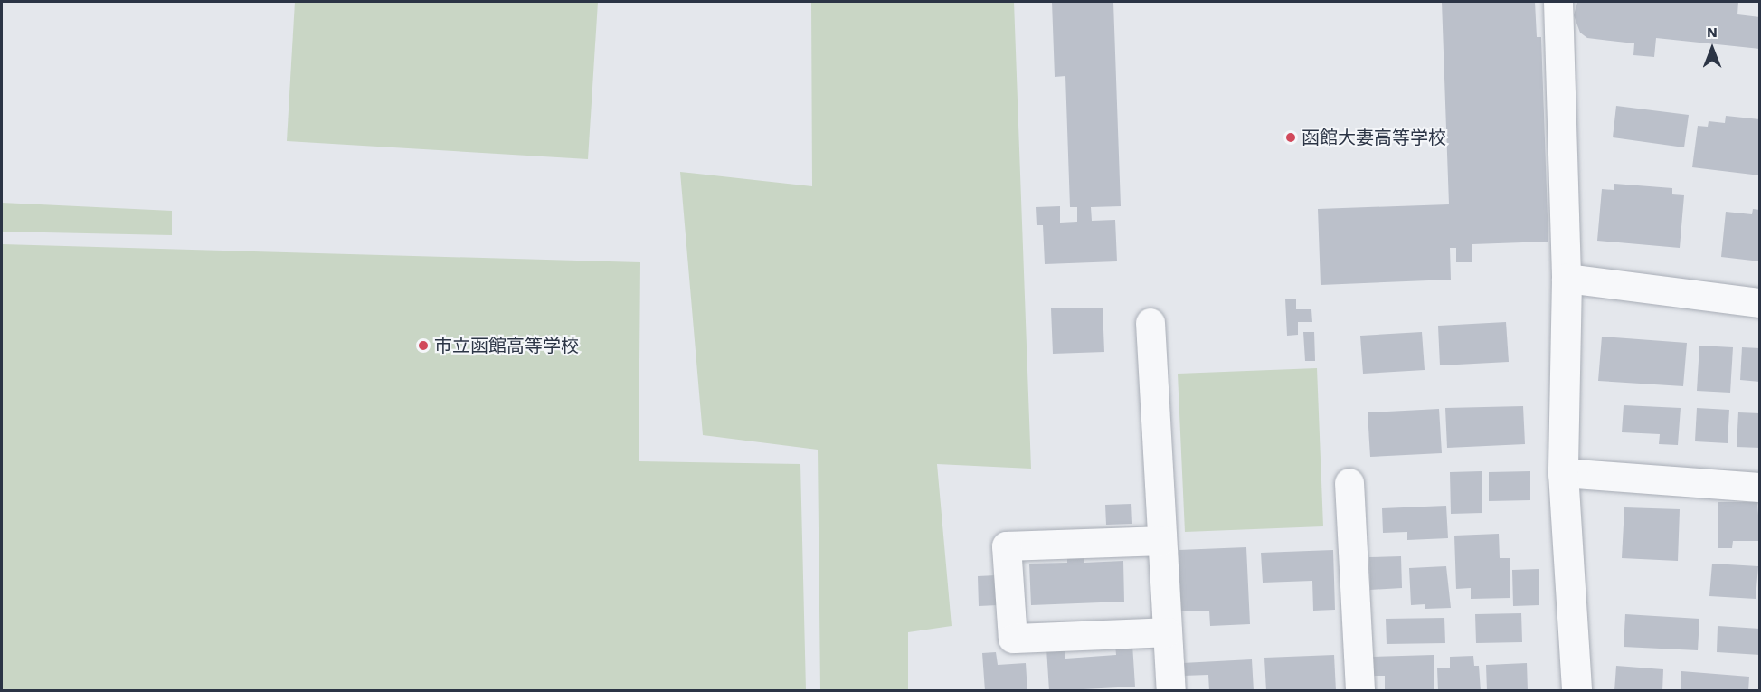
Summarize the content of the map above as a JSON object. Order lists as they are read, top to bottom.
{
  "places": ["函館大妻高等学校", "市立函館高等学校"],
  "north": "top"
}
